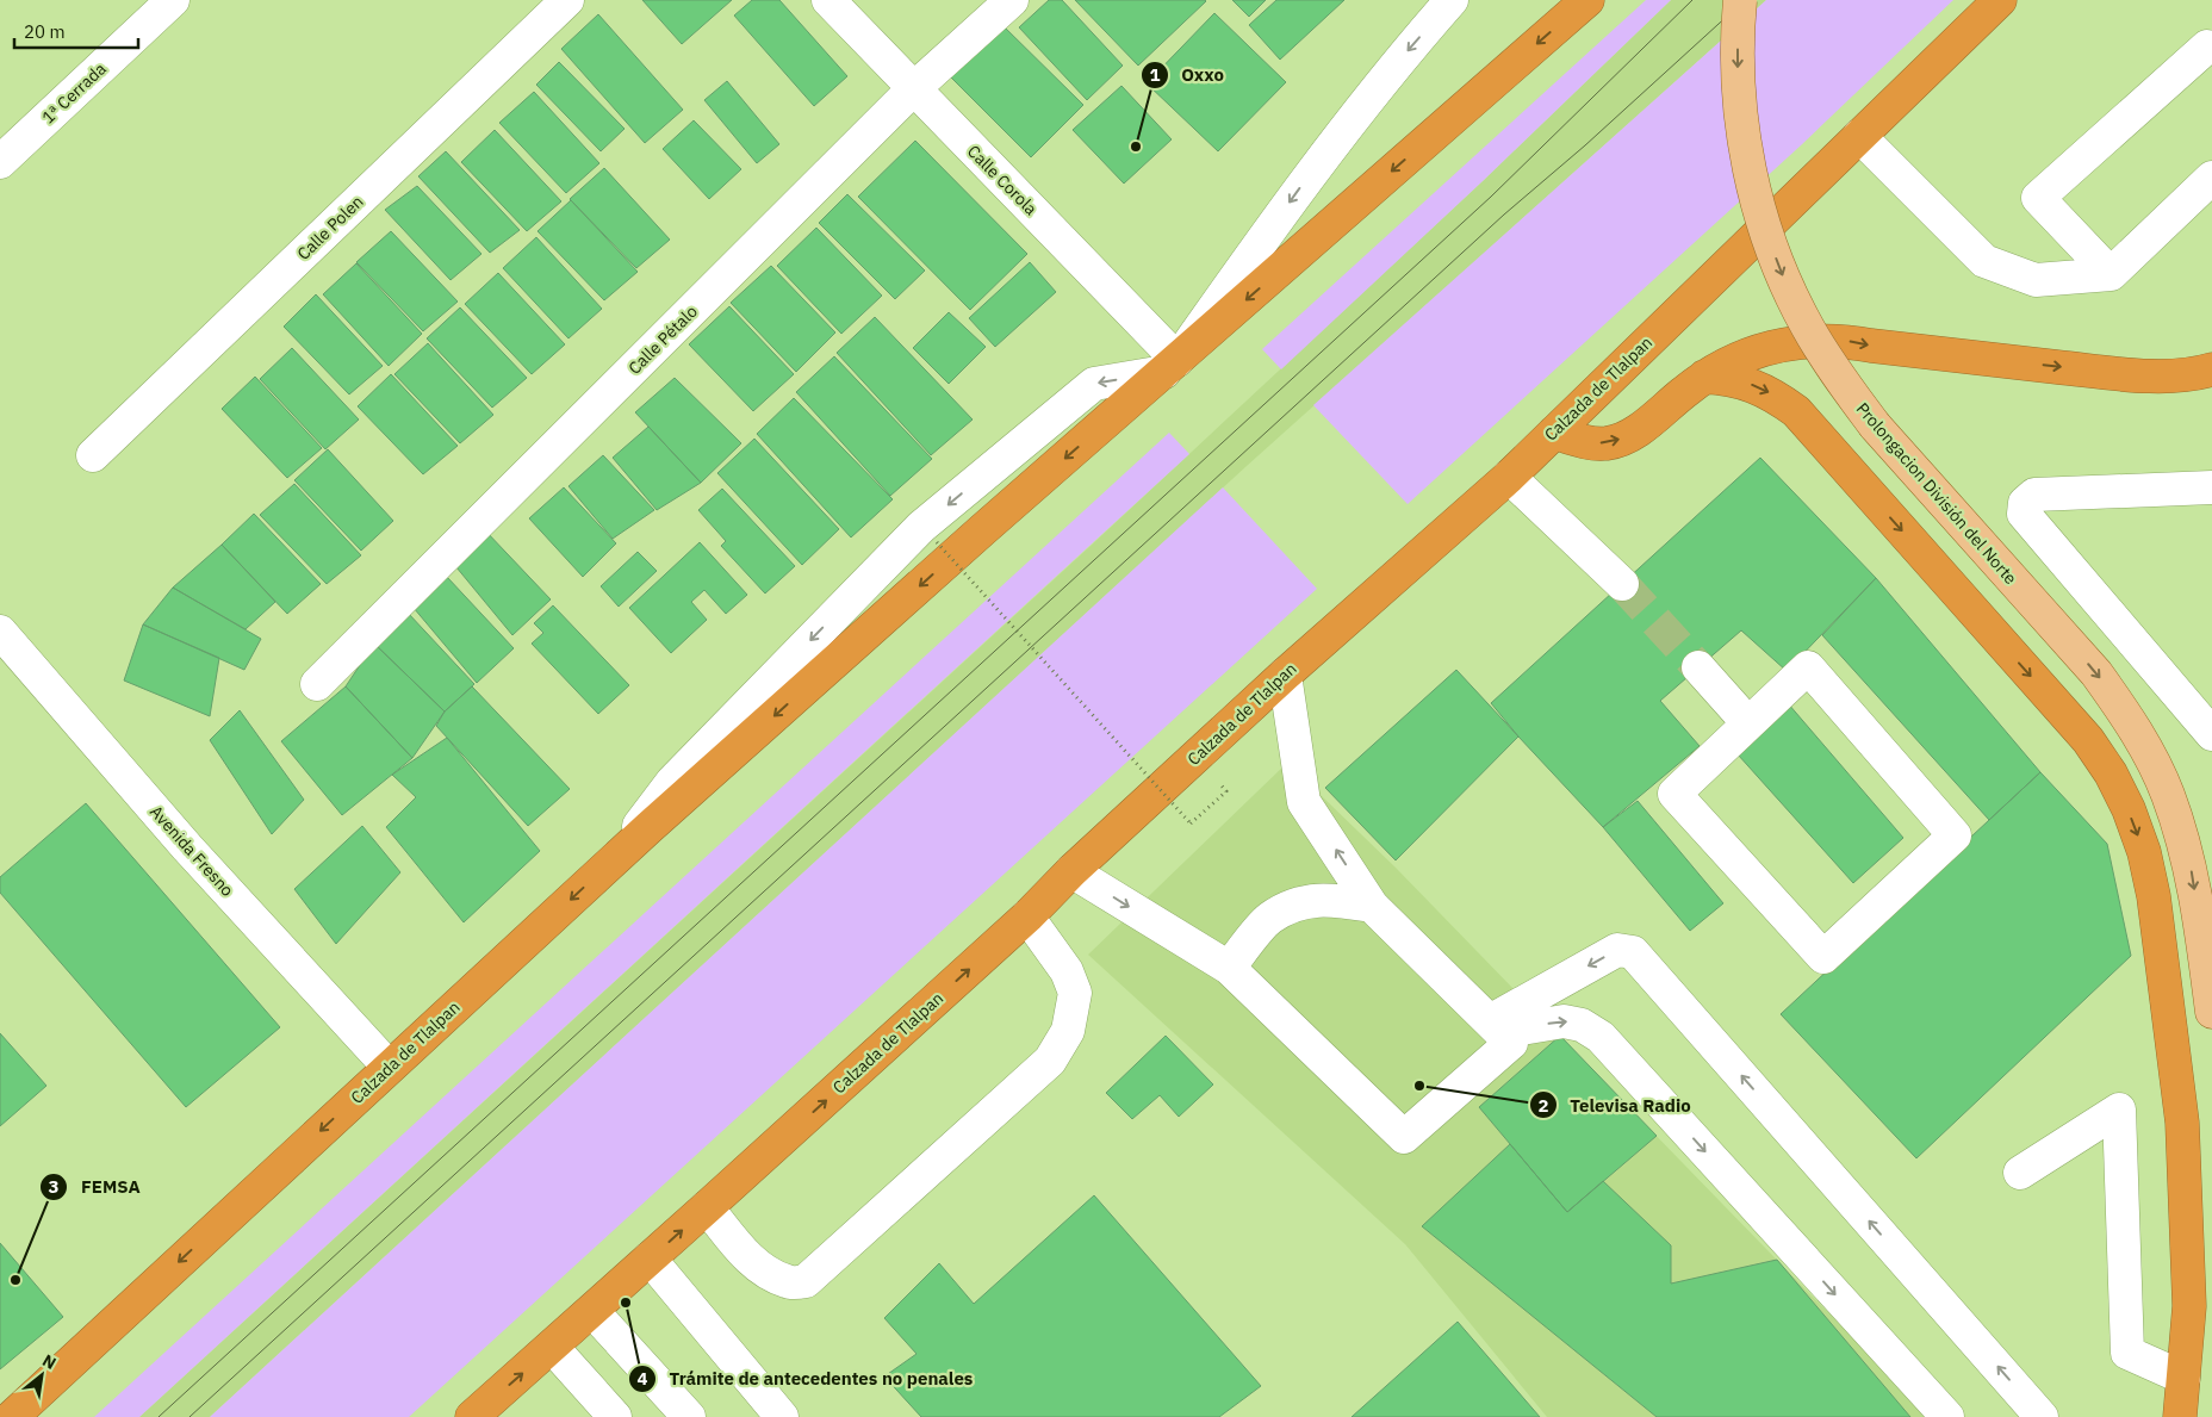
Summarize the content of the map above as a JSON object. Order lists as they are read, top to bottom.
{
  "streets": {
    "highway": ["Calzada de Tlalpan"],
    "main road": ["Prolongacion División del Norte"],
    "street": [
      "1ª Cerrada",
      "Calle Corola",
      "Calle Polen",
      "Calle Pétalo",
      "Avenida Fresno"
    ]
  },
  "crossings": [
    ["Calle Corola", "Calle Pétalo"],
    ["Calle Corola", "Calzada de Tlalpan"],
    ["Calzada de Tlalpan", "Avenida Fresno"]
  ],
  "one_way": ["Prolongacion División del Norte"],
  "places": [
    "Oxxo",
    "Televisa Radio",
    "FEMSA",
    "Trámite de antecedentes no penales"
  ],
  "scale_bar": "20 m",
  "north": "top right"
}
